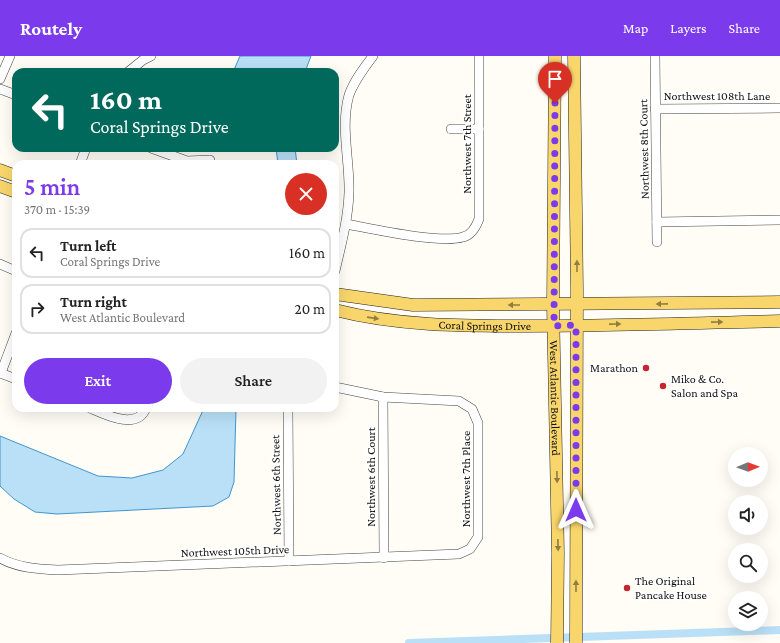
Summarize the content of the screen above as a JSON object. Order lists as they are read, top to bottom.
{
  "streets": {
    "main road": ["Coral Springs Drive", "West Atlantic Boulevard"],
    "street": [
      "Northwest 108th Lane",
      "Northwest 7th Street",
      "Northwest 8th Court",
      "Northwest 6th Court",
      "Northwest 7th Place",
      "Northwest 6th Street",
      "Northwest 105th Drive"
    ]
  },
  "crossings": [
    ["Northwest 108th Lane", "Northwest 8th Court"],
    ["Coral Springs Drive", "West Atlantic Boulevard"],
    ["Northwest 6th Court", "Northwest 7th Place"],
    ["Northwest 6th Court", "Northwest 105th Drive"],
    ["Northwest 7th Place", "Northwest 105th Drive"],
    ["Northwest 6th Street", "Northwest 105th Drive"]
  ],
  "places": ["Marathon", "Miko & Co. Salon and Spa", "The Original Pancake House"],
  "north": "right",
  "page": {
    "header": "Routely",
    "nav": ["Map", "Layers", "Share"],
    "turn": ["160 m", "Coral Springs Drive"],
    "heading": ["5 min", "370 m · 15:39"],
    "list": [
      {
        "name": "Turn left",
        "note": "Coral Springs Drive",
        "value": "160 m"
      },
      {
        "name": "Turn right",
        "note": "West Atlantic Boulevard",
        "value": "20 m"
      }
    ],
    "buttons": ["Exit", "Share"]
  }
}
